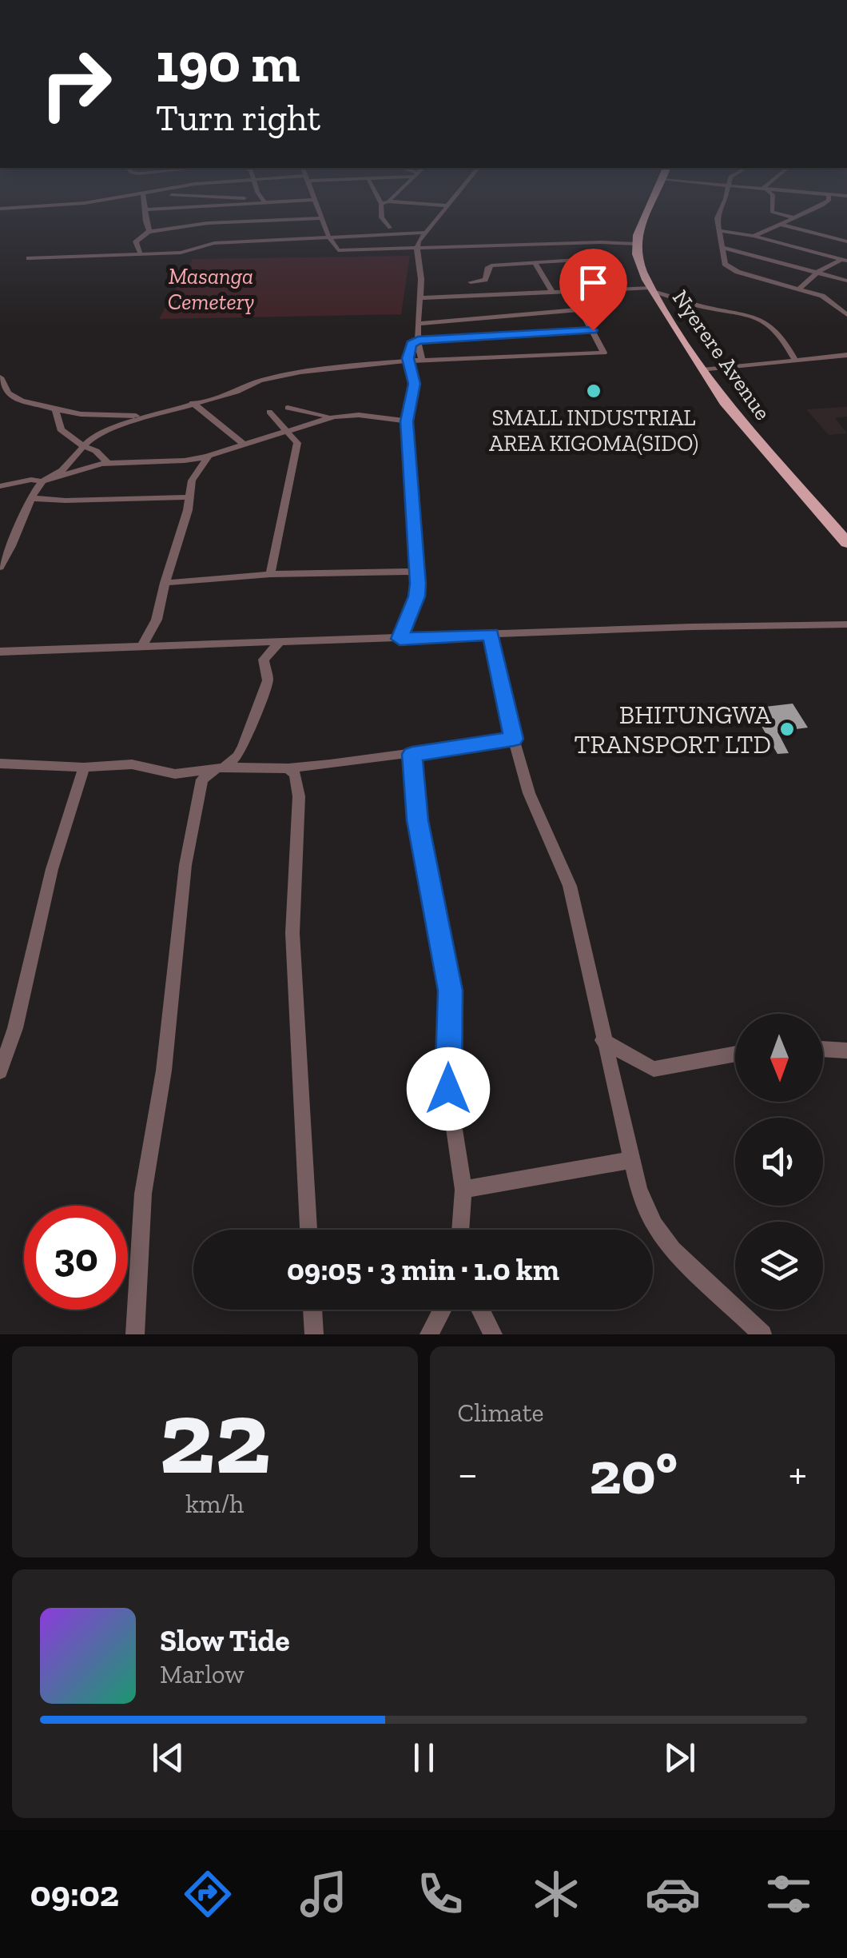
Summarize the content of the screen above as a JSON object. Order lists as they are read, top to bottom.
{
  "streets": {
    "main road": ["Nyerere Avenue"]
  },
  "parks": ["Masanga Cemetery"],
  "places": ["SMALL INDUSTRIAL AREA KIGOMA(SIDO)", "BHITUNGWA TRANSPORT LTD"],
  "north": "bottom",
  "page": {
    "turn": ["190 m", "Turn right"],
    "limit": "30",
    "trip": "09:05 · 3 min · 1.0 km",
    "tile": [
      ["22", "km/h"],
      "Climate"
    ],
    "heat": ["−", "20°", "+"],
    "song": ["Slow Tide", "Marlow"],
    "tabs": "09:02"
  }
}
